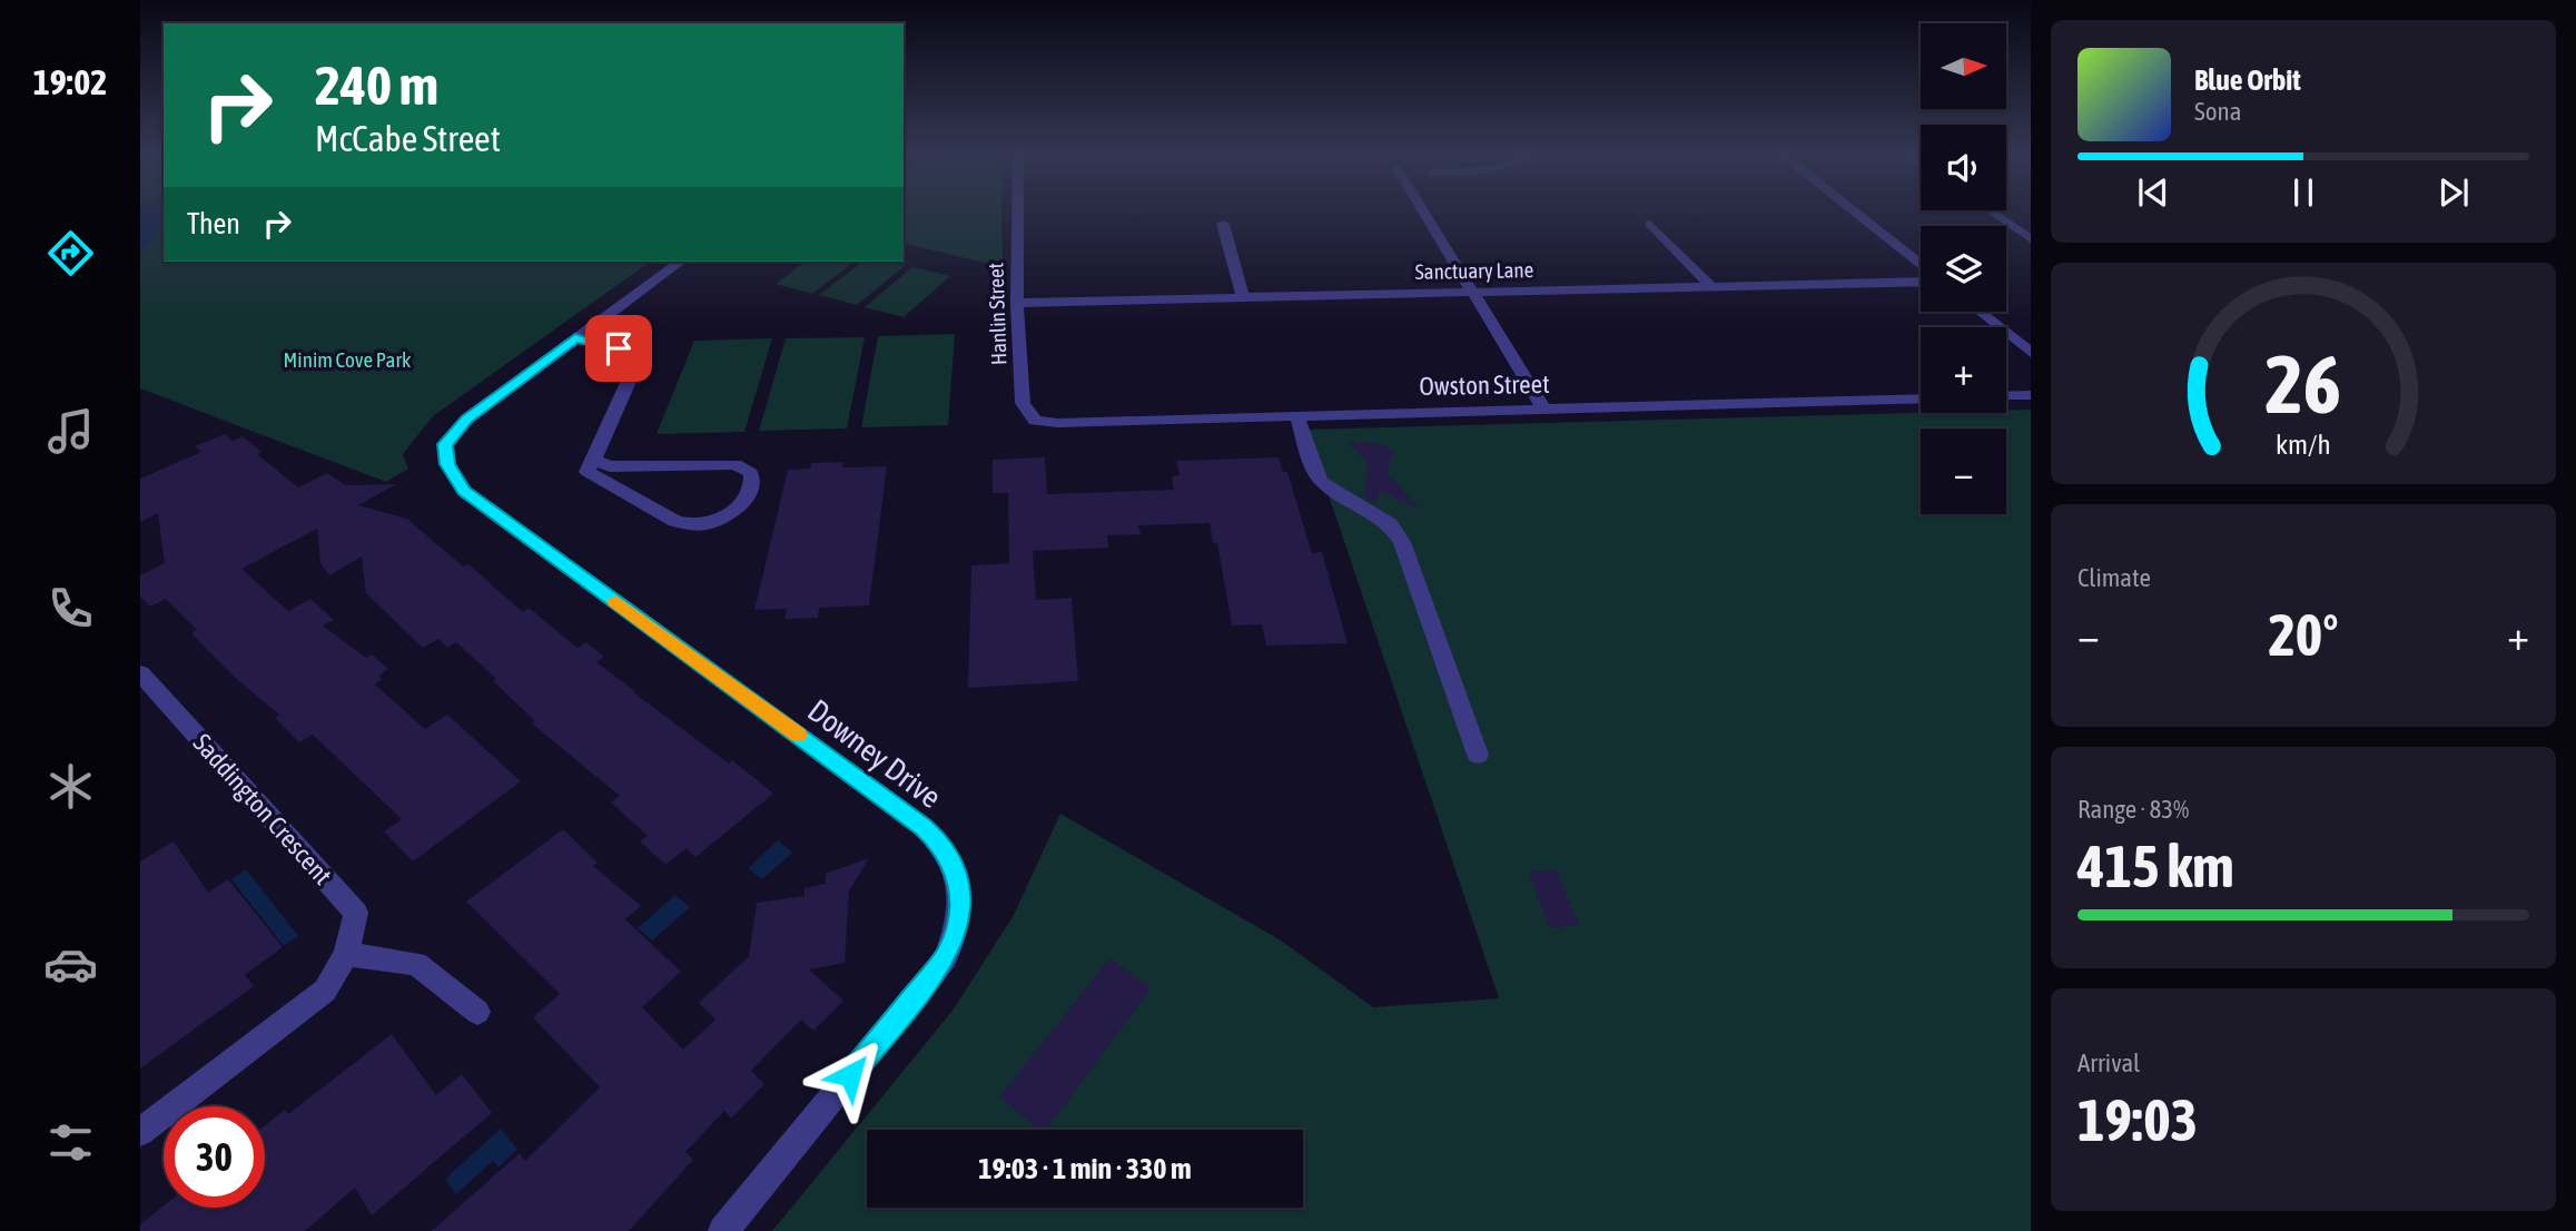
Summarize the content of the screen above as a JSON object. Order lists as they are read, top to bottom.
{
  "streets": {
    "street": [
      "Sanctuary Lane",
      "Hanlin Street",
      "Owston Street",
      "Downey Drive",
      "Saddington Crescent"
    ]
  },
  "crossings": [
    ["Sanctuary Lane", "Hanlin Street"],
    ["Hanlin Street", "Owston Street"]
  ],
  "parks": ["Minim Cove Park"],
  "north": "right",
  "page": {
    "tabs": "19:02",
    "map_buttons": ["+", "−"],
    "turn": ["240 m", "McCabe Street"],
    "song": ["Blue Orbit", "Sona"],
    "then": "Then",
    "tile": [
      "Climate",
      ["Range · 83%", "415 km"],
      ["Arrival", "19:03"]
    ],
    "heat": ["−", "20°", "+"],
    "limit": "30",
    "trip": "19:03 · 1 min · 330 m",
    "gauge": ["26", "km/h"]
  }
}
